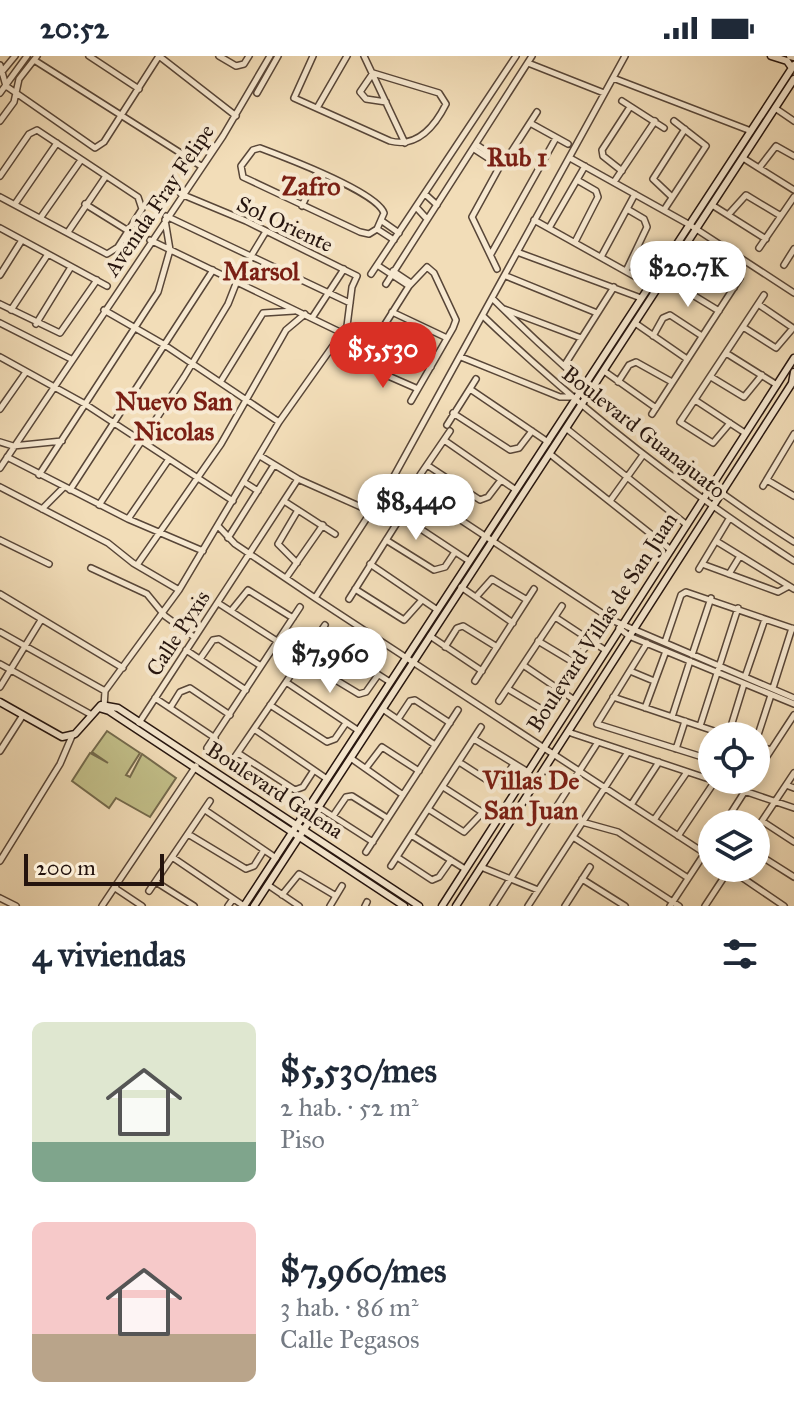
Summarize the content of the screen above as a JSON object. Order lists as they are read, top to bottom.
{
  "streets": {
    "street": [
      "Avenida Fray Felipe",
      "Sol Oriente",
      "Boulevard Guanajuato",
      "Boulevard Villas de San Juan",
      "Calle Pyxis",
      "Boulevard Galena"
    ]
  },
  "crossings": [
    ["Avenida Fray Felipe", "Sol Oriente"],
    ["Boulevard Guanajuato", "Boulevard Villas de San Juan"],
    ["Calle Pyxis", "Boulevard Galena"]
  ],
  "districts": [
    "Rub 1",
    "Zafro",
    "Marsol",
    "Nuevo San Nicolas",
    "Villas De San Juan"
  ],
  "scale_bar": "200 m",
  "page": {
    "status": "20:52",
    "price": [
      "$20.7K",
      "$5,530",
      "$8,440",
      "$7,960"
    ],
    "scale": "200 m",
    "heading": "4 viviendas",
    "list": [
      {
        "name": "$5,530/mes",
        "note": "2 hab. · 52 m² · Piso"
      },
      {
        "name": "$7,960/mes",
        "note": "3 hab. · 86 m² · Calle Pegasos"
      }
    ]
  }
}
